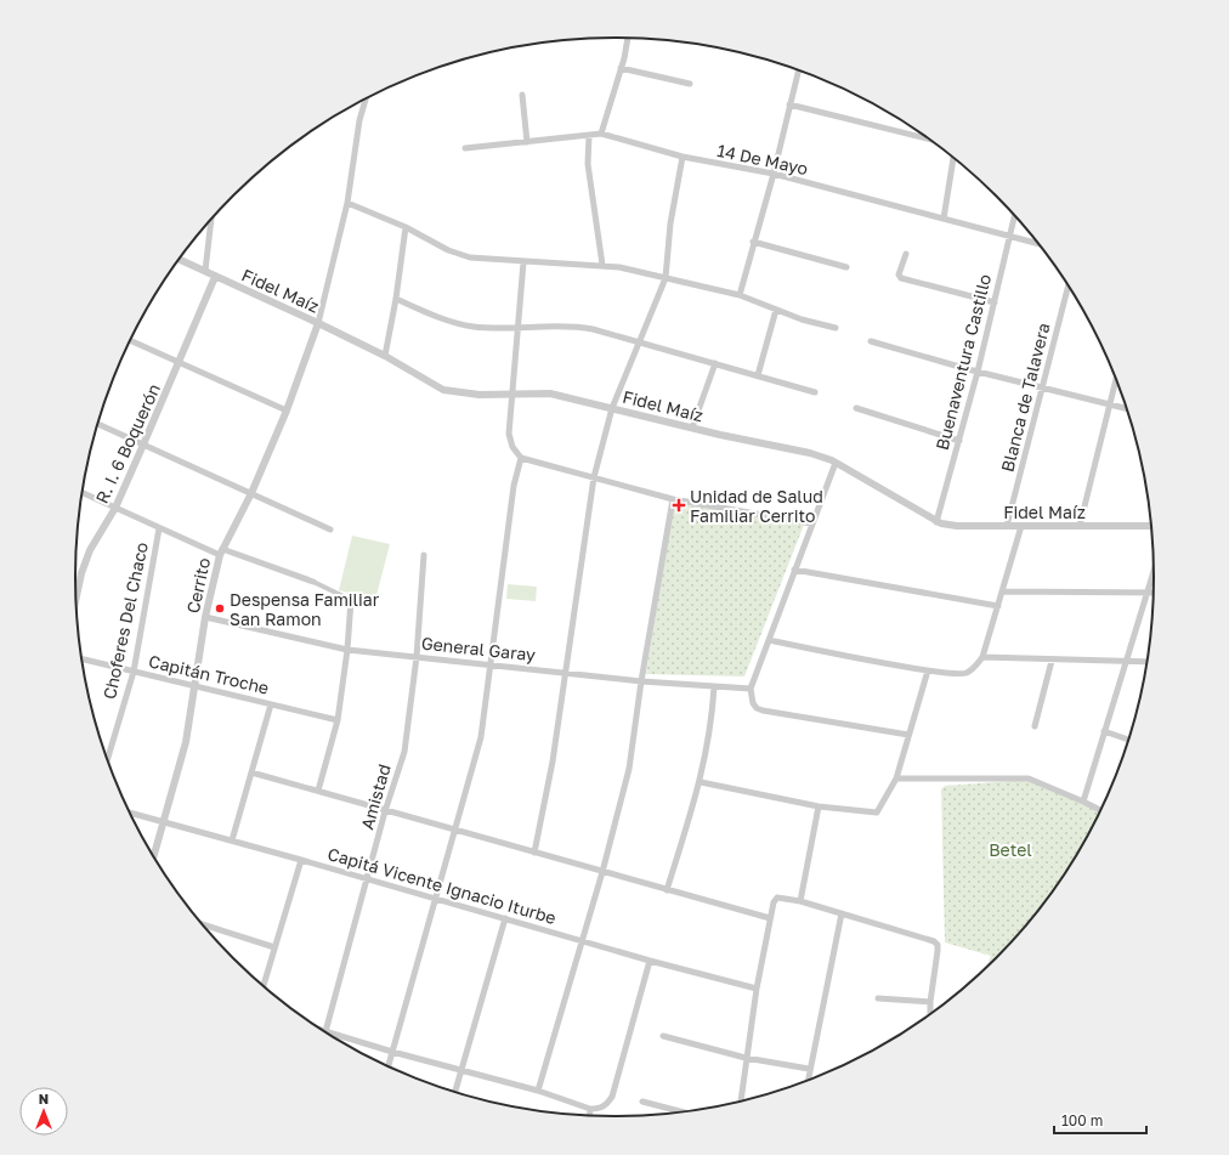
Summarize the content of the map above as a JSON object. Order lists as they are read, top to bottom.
{
  "streets": {
    "street": [
      "14 De Mayo",
      "Fidel Maíz",
      "Buenaventura Castillo",
      "Blanca de Talavera",
      "R. I. 6 Boquerón",
      "Cerrito",
      "Choferes Del Chaco",
      "General Garay",
      "Capitán Troche",
      "Amistad",
      "Capitá Vicente Ignacio Iturbe"
    ]
  },
  "crossings": [
    ["14 De Mayo", "Buenaventura Castillo"],
    ["Fidel Maíz", "Buenaventura Castillo"],
    ["Fidel Maíz", "Blanca de Talavera"],
    ["Fidel Maíz", "R. I. 6 Boquerón"],
    ["Fidel Maíz", "Cerrito"],
    ["Cerrito", "General Garay"],
    ["Cerrito", "Capitán Troche"],
    ["Cerrito", "Capitá Vicente Ignacio Iturbe"],
    ["Choferes Del Chaco", "Capitán Troche"],
    ["General Garay", "Amistad"],
    ["Amistad", "Capitá Vicente Ignacio Iturbe"]
  ],
  "parks": ["Betel"],
  "places": {
    "health": ["Unidad de Salud Familiar Cerrito"],
    "other": ["Despensa Familiar San Ramon"]
  },
  "scale_bar": "100 m",
  "north": "top"
}
